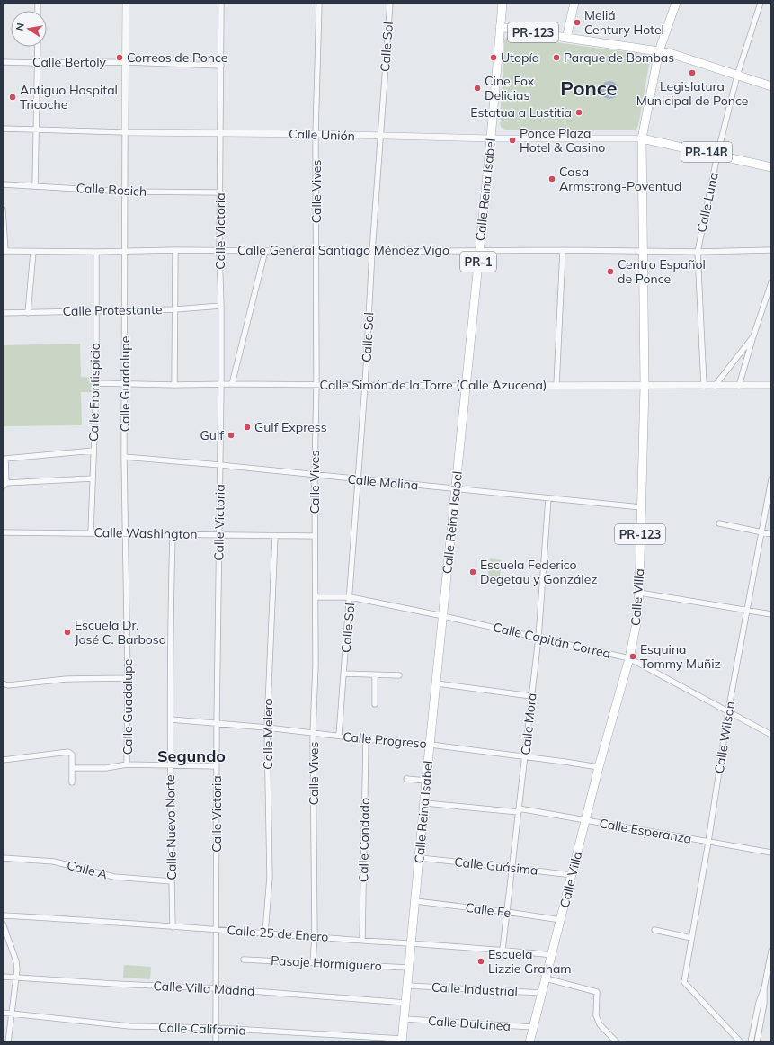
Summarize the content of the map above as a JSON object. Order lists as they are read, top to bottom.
{
  "streets": {
    "main road": [
      "PR-123",
      "PR-14R",
      "Calle Reina Isabel",
      "PR-1",
      "Calle Villa"
    ],
    "street": [
      "Calle Sol",
      "Calle Bertoly",
      "Calle Unión",
      "Calle Rosich",
      "Calle Vives",
      "Calle Luna",
      "Calle Victoria",
      "Calle General Santiago Méndez Vigo",
      "Calle Protestante",
      "Calle Guadalupe",
      "Calle Simón de la Torre (Calle Azucena)",
      "Calle Frontispicio",
      "Calle Molina",
      "Calle Washington",
      "Calle Capitán Correa",
      "Calle Mora",
      "Calle Melero",
      "Calle Wilson",
      "Calle Progreso",
      "Calle Nuevo Norte",
      "Calle Esperanza",
      "Calle Condado",
      "Calle Guásima",
      "Calle A",
      "Calle Fe",
      "Calle 25 de Enero",
      "Pasaje Hormiguero",
      "Calle Villa Madrid",
      "Calle Industrial",
      "Calle Dulcinea",
      "Calle California"
    ]
  },
  "crossings": [
    ["PR-123", "Calle Reina Isabel"],
    ["Calle Sol", "Calle Unión"],
    ["Calle Sol", "Calle General Santiago Méndez Vigo"],
    ["Calle Sol", "Calle Simón de la Torre (Calle Azucena)"],
    ["Calle Sol", "Calle Molina"],
    ["Calle Sol", "Calle Capitán Correa"],
    ["Calle Sol", "Calle Progreso"],
    ["Calle Bertoly", "Calle Victoria"],
    ["Calle Bertoly", "Calle Guadalupe"],
    ["Calle Unión", "PR-14R"],
    ["Calle Unión", "Calle Reina Isabel"],
    ["Calle Unión", "Calle Vives"],
    ["Calle Unión", "Calle Victoria"],
    ["Calle Unión", "Calle Guadalupe"],
    ["Calle Unión", "Calle Villa"],
    ["PR-14R", "Calle Luna"],
    ["PR-14R", "Calle Villa"],
    ["Calle Rosich", "Calle Victoria"],
    ["Calle Rosich", "Calle Guadalupe"],
    ["Calle Reina Isabel", "Calle General Santiago Méndez Vigo"],
    ["Calle Reina Isabel", "Calle Simón de la Torre (Calle Azucena)"],
    ["Calle Reina Isabel", "Calle Molina"],
    ["Calle Reina Isabel", "Calle Capitán Correa"],
    ["Calle Reina Isabel", "Calle Progreso"],
    ["Calle Reina Isabel", "Calle Esperanza"],
    ["Calle Reina Isabel", "Calle Guásima"],
    ["Calle Reina Isabel", "Calle Fe"],
    ["Calle Reina Isabel", "Calle 25 de Enero"],
    ["Calle Reina Isabel", "Pasaje Hormiguero"],
    ["Calle Reina Isabel", "Calle Villa Madrid"],
    ["Calle Reina Isabel", "Calle Industrial"],
    ["Calle Reina Isabel", "Calle Dulcinea"],
    ["Calle Reina Isabel", "Calle California"],
    ["Calle Vives", "Calle General Santiago Méndez Vigo"],
    ["Calle Vives", "Calle Simón de la Torre (Calle Azucena)"],
    ["Calle Vives", "Calle Molina"],
    ["Calle Vives", "Calle Washington"],
    ["Calle Vives", "Calle Capitán Correa"],
    ["Calle Vives", "Calle Progreso"],
    ["Calle Vives", "Calle 25 de Enero"],
    ["Calle Vives", "Pasaje Hormiguero"],
    ["Calle Luna", "Calle General Santiago Méndez Vigo"],
    ["Calle Luna", "Calle Simón de la Torre (Calle Azucena)"],
    ["Calle Victoria", "Calle General Santiago Méndez Vigo"],
    ["Calle Victoria", "Calle Protestante"],
    ["Calle Victoria", "Calle Simón de la Torre (Calle Azucena)"],
    ["Calle Victoria", "Calle Molina"],
    ["Calle Victoria", "Calle Washington"],
    ["Calle Victoria", "Calle Progreso"],
    ["Calle Victoria", "Calle 25 de Enero"],
    ["Calle Victoria", "Calle Villa Madrid"],
    ["Calle Victoria", "Calle California"],
    ["Calle General Santiago Méndez Vigo", "Calle Guadalupe"],
    ["Calle General Santiago Méndez Vigo", "Calle Frontispicio"],
    ["Calle General Santiago Méndez Vigo", "Calle Villa"],
    ["Calle Protestante", "Calle Guadalupe"],
    ["Calle Protestante", "Calle Frontispicio"],
    ["Calle Guadalupe", "Calle Simón de la Torre (Calle Azucena)"],
    ["Calle Guadalupe", "Calle Molina"],
    ["Calle Guadalupe", "Calle Washington"],
    ["Calle Simón de la Torre (Calle Azucena)", "Calle Frontispicio"],
    ["Calle Simón de la Torre (Calle Azucena)", "Calle Villa"],
    ["Calle Frontispicio", "Calle Washington"],
    ["Calle Molina", "Calle Villa"],
    ["Calle Molina", "Calle Mora"],
    ["Calle Washington", "Calle Melero"],
    ["Calle Washington", "Calle Nuevo Norte"],
    ["Calle Villa", "Calle Capitán Correa"],
    ["Calle Villa", "Calle Progreso"],
    ["Calle Villa", "Calle Esperanza"],
    ["Calle Villa", "Calle Guásima"],
    ["Calle Villa", "Calle Fe"],
    ["Calle Villa", "Calle 25 de Enero"],
    ["Calle Villa", "Calle Industrial"],
    ["Calle Villa", "Calle Dulcinea"],
    ["Calle Capitán Correa", "Calle Mora"],
    ["Calle Capitán Correa", "Calle Wilson"],
    ["Calle Mora", "Calle Progreso"],
    ["Calle Mora", "Calle Esperanza"],
    ["Calle Mora", "Calle Guásima"],
    ["Calle Mora", "Calle Fe"],
    ["Calle Mora", "Calle 25 de Enero"],
    ["Calle Melero", "Calle Progreso"],
    ["Calle Melero", "Calle 25 de Enero"],
    ["Calle Wilson", "Calle Esperanza"],
    ["Calle Progreso", "Calle Nuevo Norte"],
    ["Calle Progreso", "Calle Condado"],
    ["Calle Nuevo Norte", "Calle A"],
    ["Calle Nuevo Norte", "Calle 25 de Enero"],
    ["Calle Condado", "Calle 25 de Enero"]
  ],
  "districts": ["Ponce", "Segundo"],
  "places": [
    "Meliá Century Hotel",
    "Correos de Ponce",
    "Utopía",
    "Parque de Bombas",
    "Legislatura Municipal de Ponce",
    "Cine Fox Delicias",
    "Antiguo Hospital Tricoche",
    "Estatua a Lustitia",
    "Ponce Plaza Hotel & Casino",
    "Casa Armstrong-Poventud",
    "Centro Español de Ponce",
    "Gulf Express",
    "Gulf",
    "Escuela Federico Degetau y González",
    "Escuela Dr. José C. Barbosa",
    "Esquina Tommy Muñiz",
    "Escuela Lizzie Graham"
  ],
  "north": "left"
}
